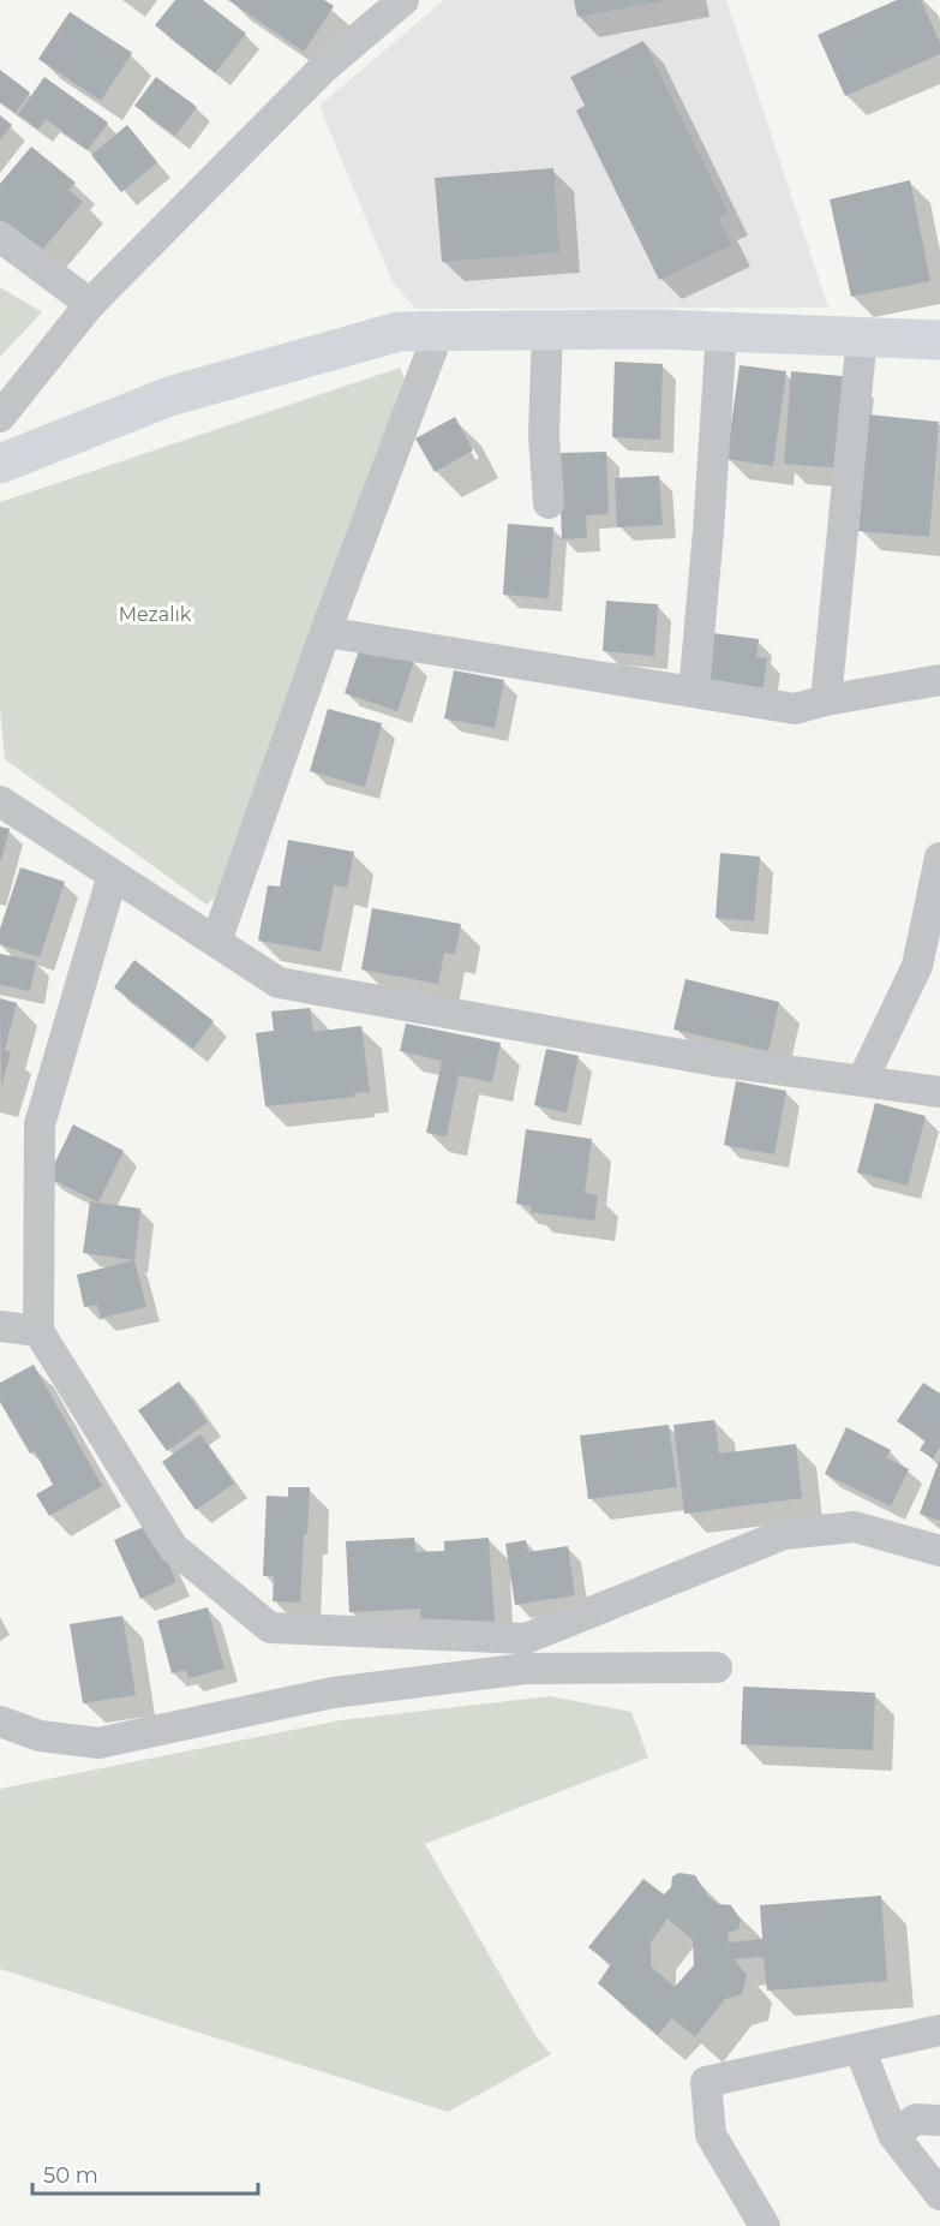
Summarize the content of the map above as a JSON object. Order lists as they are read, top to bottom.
{
  "parks": ["Mezalık"],
  "scale_bar": "50 m"
}
